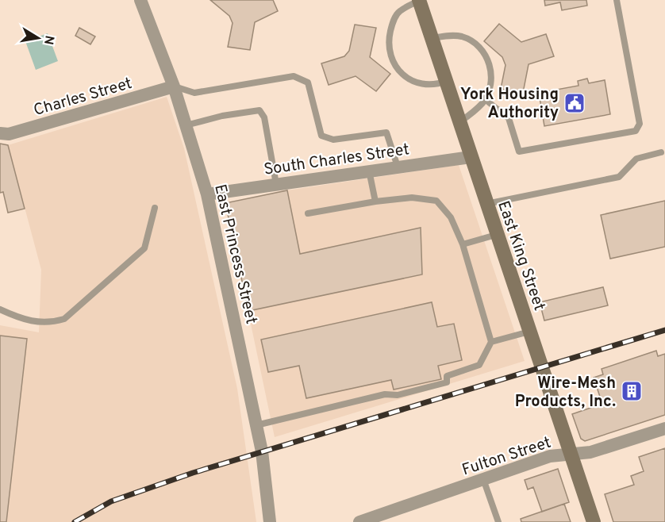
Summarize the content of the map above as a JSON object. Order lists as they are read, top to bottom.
{
  "streets": {
    "street": [
      "Charles Street",
      "South Charles Street",
      "East Princess Street",
      "East King Street",
      "Fulton Street"
    ]
  },
  "crossings": [
    ["Charles Street", "East Princess Street"],
    ["South Charles Street", "East Princess Street"],
    ["South Charles Street", "East King Street"],
    ["East King Street", "Fulton Street"]
  ],
  "places": {
    "public building": ["York Housing Authority"],
    "building": ["Wire-Mesh Products, Inc."]
  },
  "north": "right"
}
